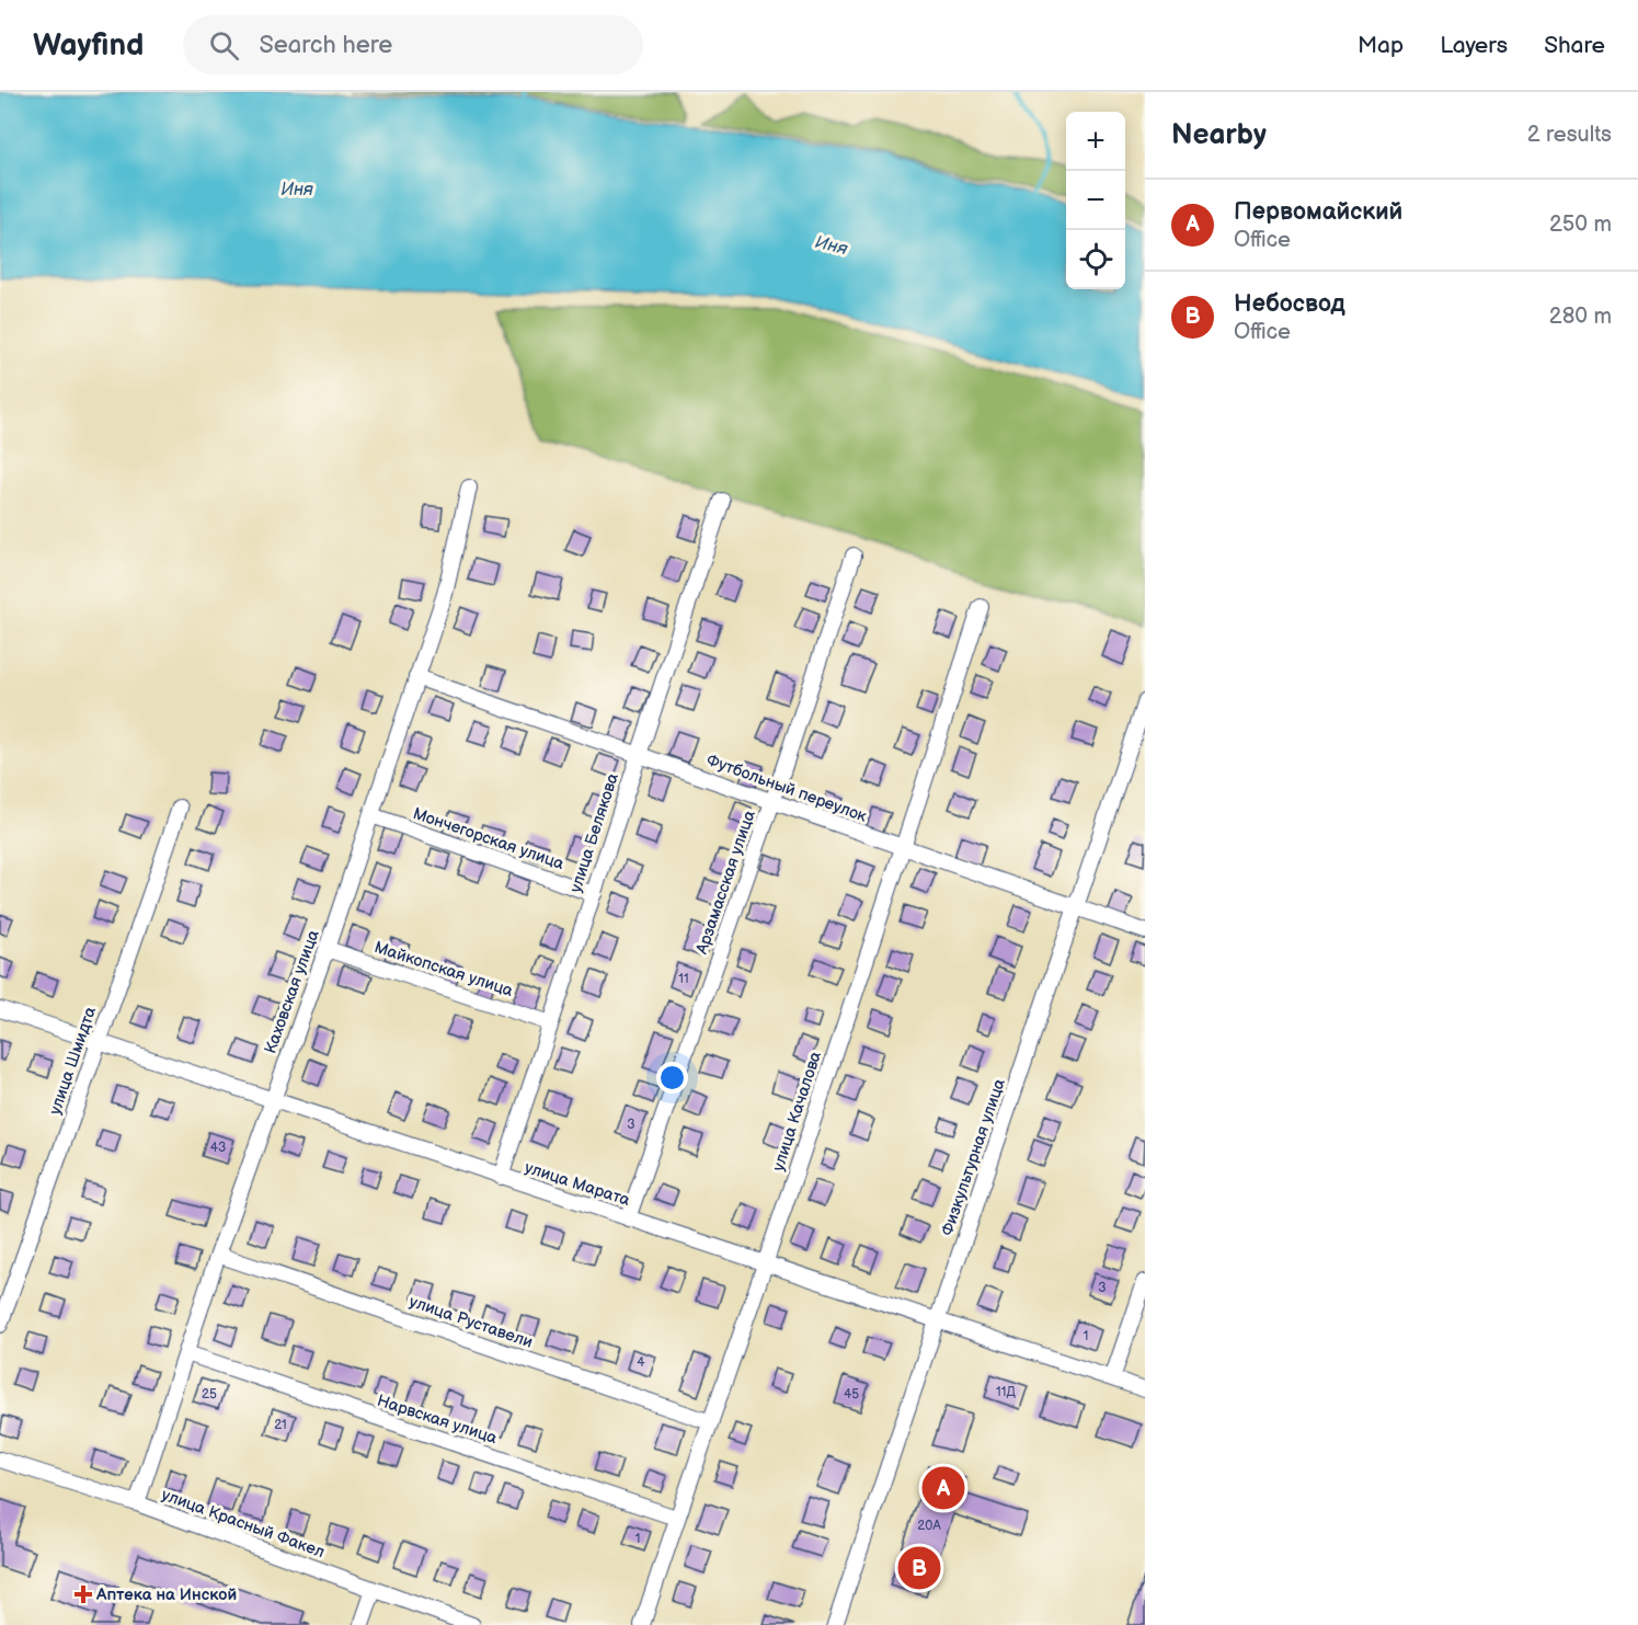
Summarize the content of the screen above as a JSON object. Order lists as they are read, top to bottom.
{
  "streets": {
    "street": [
      "Футбольный переулок",
      "улица Белякова",
      "Мончегорская улица",
      "Арзамасская улица",
      "Майкопская улица",
      "Каховская улица",
      "улица Шмидта",
      "улица Качалова",
      "Физкультурная улица",
      "улица Марата",
      "улица Руставели",
      "Нарвская улица",
      "улица Красный Факел"
    ]
  },
  "crossings": [
    ["Футбольный переулок", "улица Белякова"],
    ["Футбольный переулок", "Арзамасская улица"],
    ["Футбольный переулок", "Каховская улица"],
    ["Футбольный переулок", "улица Качалова"],
    ["Футбольный переулок", "Физкультурная улица"],
    ["улица Белякова", "Мончегорская улица"],
    ["улица Белякова", "Майкопская улица"],
    ["улица Белякова", "улица Марата"],
    ["Мончегорская улица", "Каховская улица"],
    ["Арзамасская улица", "улица Марата"],
    ["Майкопская улица", "Каховская улица"],
    ["Каховская улица", "улица Марата"],
    ["Каховская улица", "улица Руставели"],
    ["Каховская улица", "Нарвская улица"],
    ["Каховская улица", "улица Красный Факел"],
    ["улица Шмидта", "улица Марата"],
    ["улица Качалова", "улица Марата"],
    ["улица Качалова", "улица Руставели"],
    ["улица Качалова", "Нарвская улица"],
    ["Физкультурная улица", "улица Марата"]
  ],
  "water": ["Иня"],
  "places": {
    "health": ["Аптека на Инской"]
  },
  "house_numbers": [
    "11",
    "3",
    "43",
    "3",
    "1",
    "4",
    "11Д",
    "25",
    "45",
    "21",
    "20А",
    "1"
  ],
  "page": {
    "header": "Wayfind",
    "search": "Search here",
    "nav": ["Map", "Layers", "Share"],
    "heading": ["Nearby", "2 results"],
    "map_buttons": ["+", "−"],
    "list": [
      {
        "mark": "A",
        "name": "Первомайский",
        "note": "Office",
        "value": "250 m"
      },
      {
        "mark": "B",
        "name": "Небосвод",
        "note": "Office",
        "value": "280 m"
      }
    ],
    "pins": ["A", "B"]
  }
}
